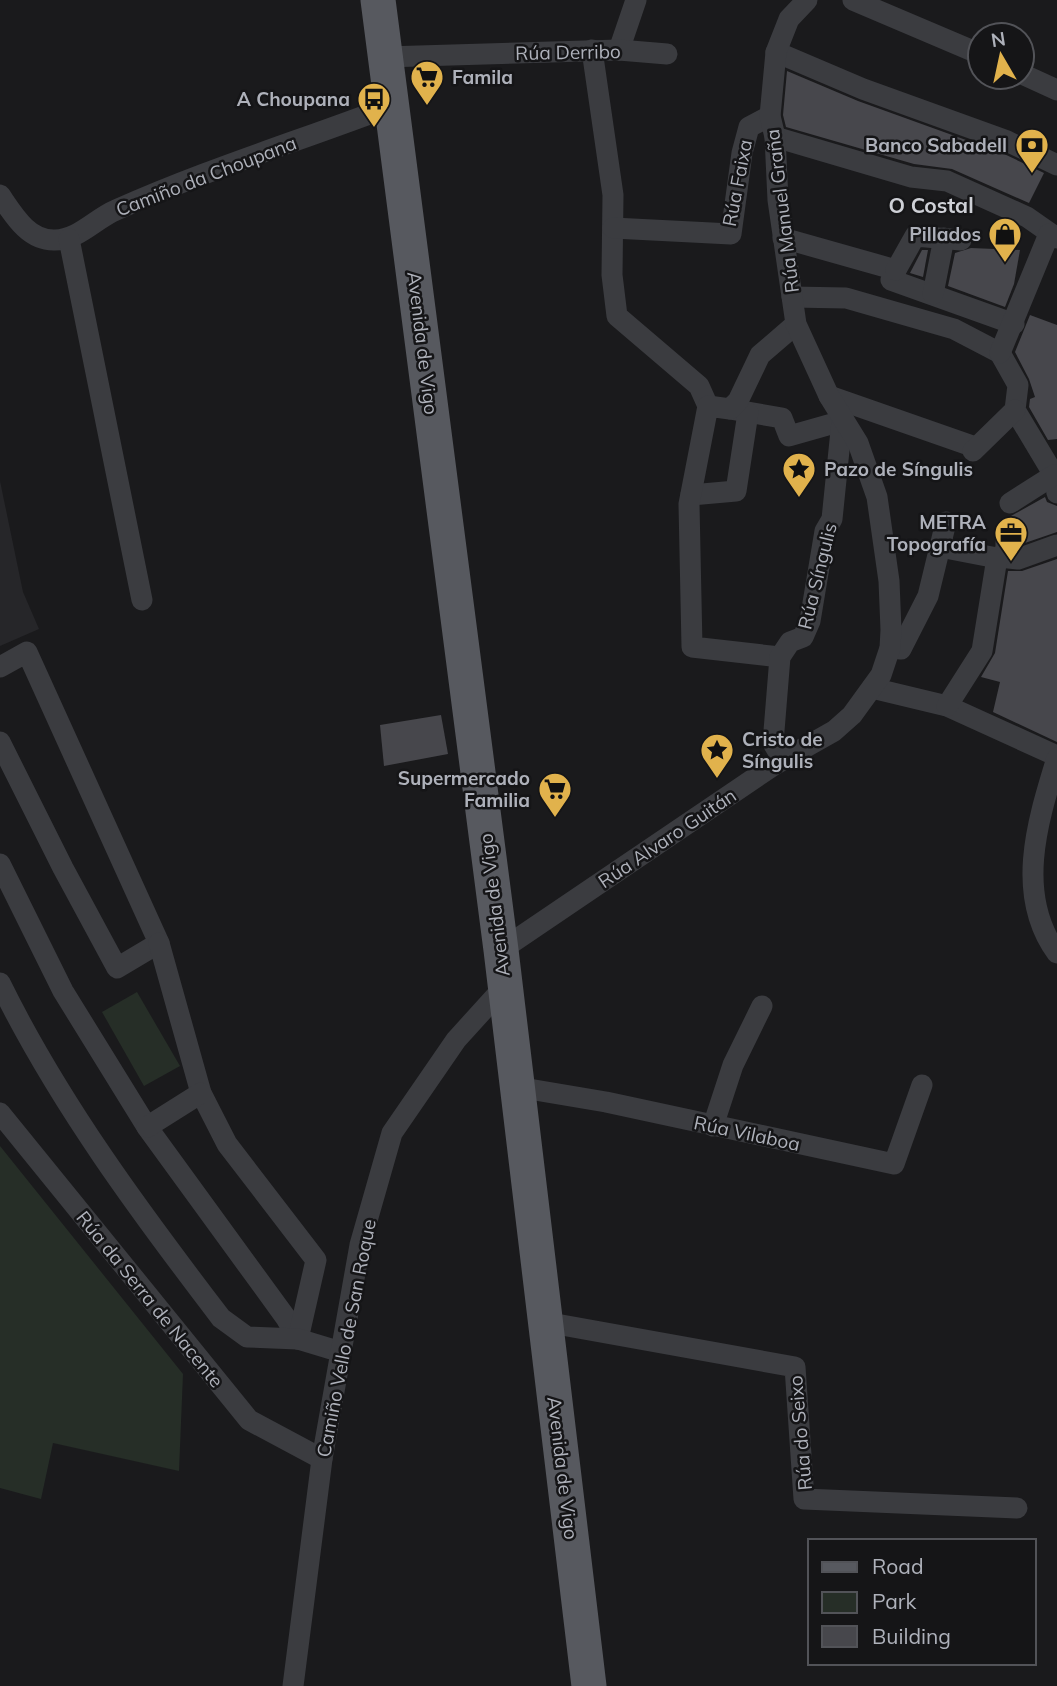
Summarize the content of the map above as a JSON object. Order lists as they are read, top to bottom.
{
  "streets": {
    "main road": ["Avenida de Vigo"],
    "street": [
      "Rúa Derribo",
      "Camiño da Choupana",
      "Rúa Faixa",
      "Rúa Manuel Graña",
      "Rúa Síngulis",
      "Rúa Alvaro Guitán",
      "Rúa Vilaboa",
      "Rúa da Serra de Nacente",
      "Camiño Vello de San Roque",
      "Rúa do Seixo"
    ]
  },
  "crossings": [
    ["Rúa Derribo", "Avenida de Vigo"],
    ["Camiño da Choupana", "Avenida de Vigo"],
    ["Rúa Faixa", "Rúa Manuel Graña"],
    ["Rúa Manuel Graña", "Rúa Síngulis"],
    ["Rúa Manuel Graña", "Rúa Alvaro Guitán"],
    ["Avenida de Vigo", "Rúa Alvaro Guitán"],
    ["Avenida de Vigo", "Rúa Vilaboa"],
    ["Avenida de Vigo", "Camiño Vello de San Roque"],
    ["Avenida de Vigo", "Rúa do Seixo"],
    ["Rúa da Serra de Nacente", "Camiño Vello de San Roque"]
  ],
  "districts": ["O Costal"],
  "places": {
    "supermarket": ["Famila", "Supermercado Familia"],
    "bus stop": ["A Choupana"],
    "bank": ["Banco Sabadell"],
    "shop": ["Pillados"],
    "place": ["Pazo de Síngulis", "Cristo de Síngulis"],
    "office": ["METRA Topografía"]
  },
  "legend": ["Road", "Park", "Building"],
  "north": "top"
}
